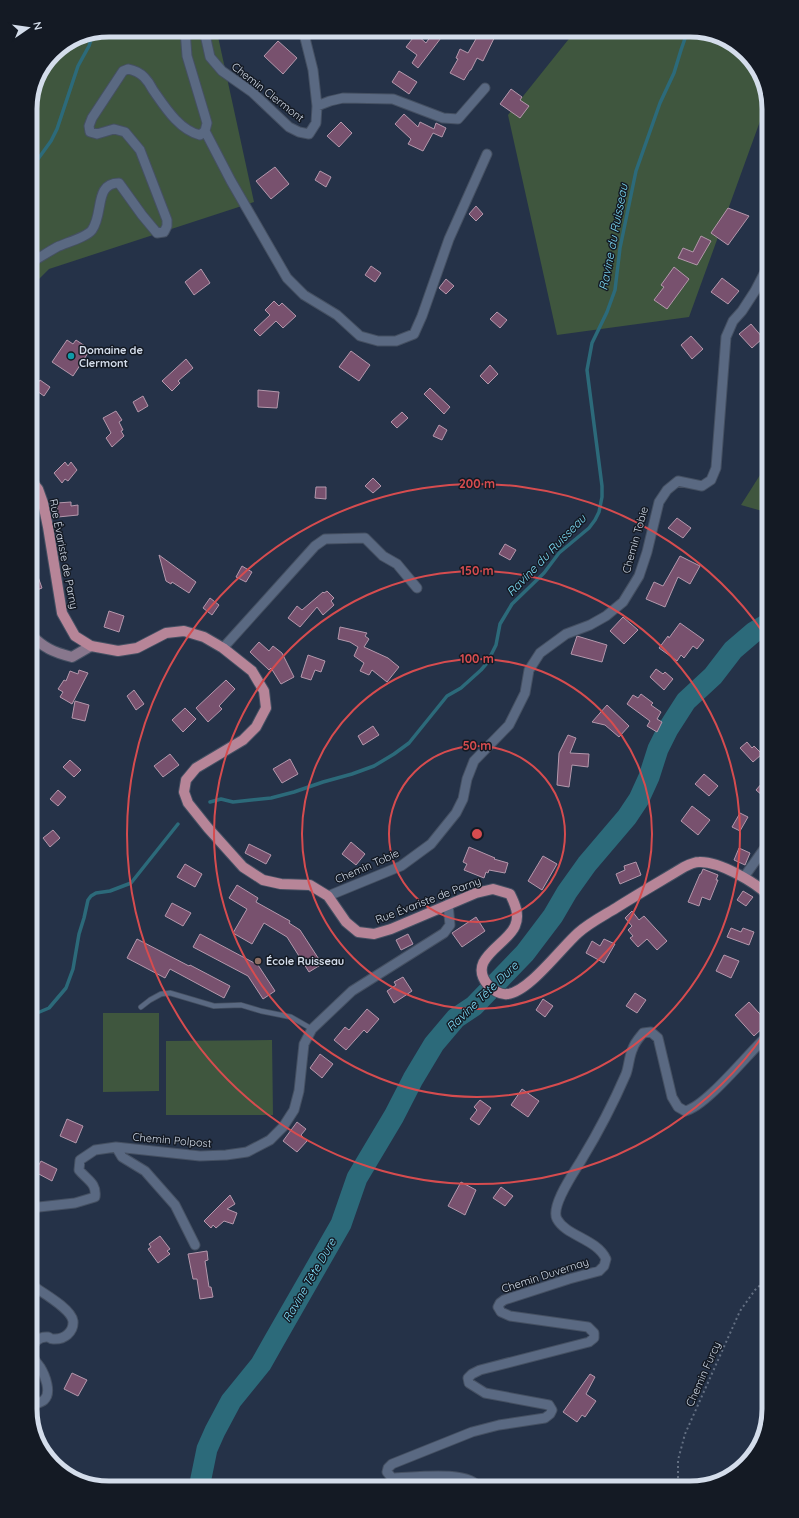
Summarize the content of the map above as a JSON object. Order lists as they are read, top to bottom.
{
  "streets": {
    "main road": ["Rue Évariste de Parny"],
    "street": [
      "Chemin Clermont",
      "Chemin Tobie",
      "Chemin Polpost",
      "Chemin Duvernay"
    ],
    "path": ["Chemin Furcy"]
  },
  "crossings": [
    ["Chemin Tobie", "Rue Évariste de Parny"],
    ["Rue Évariste de Parny", "Chemin Polpost"]
  ],
  "water": ["Ravine du Ruisseau", "Ravine Tête Dure"],
  "places": ["Domaine de Clermont", "École Ruisseau"],
  "north": "right",
  "rings": [
    "200 m",
    "150 m",
    "100 m",
    "50 m"
  ]
}
